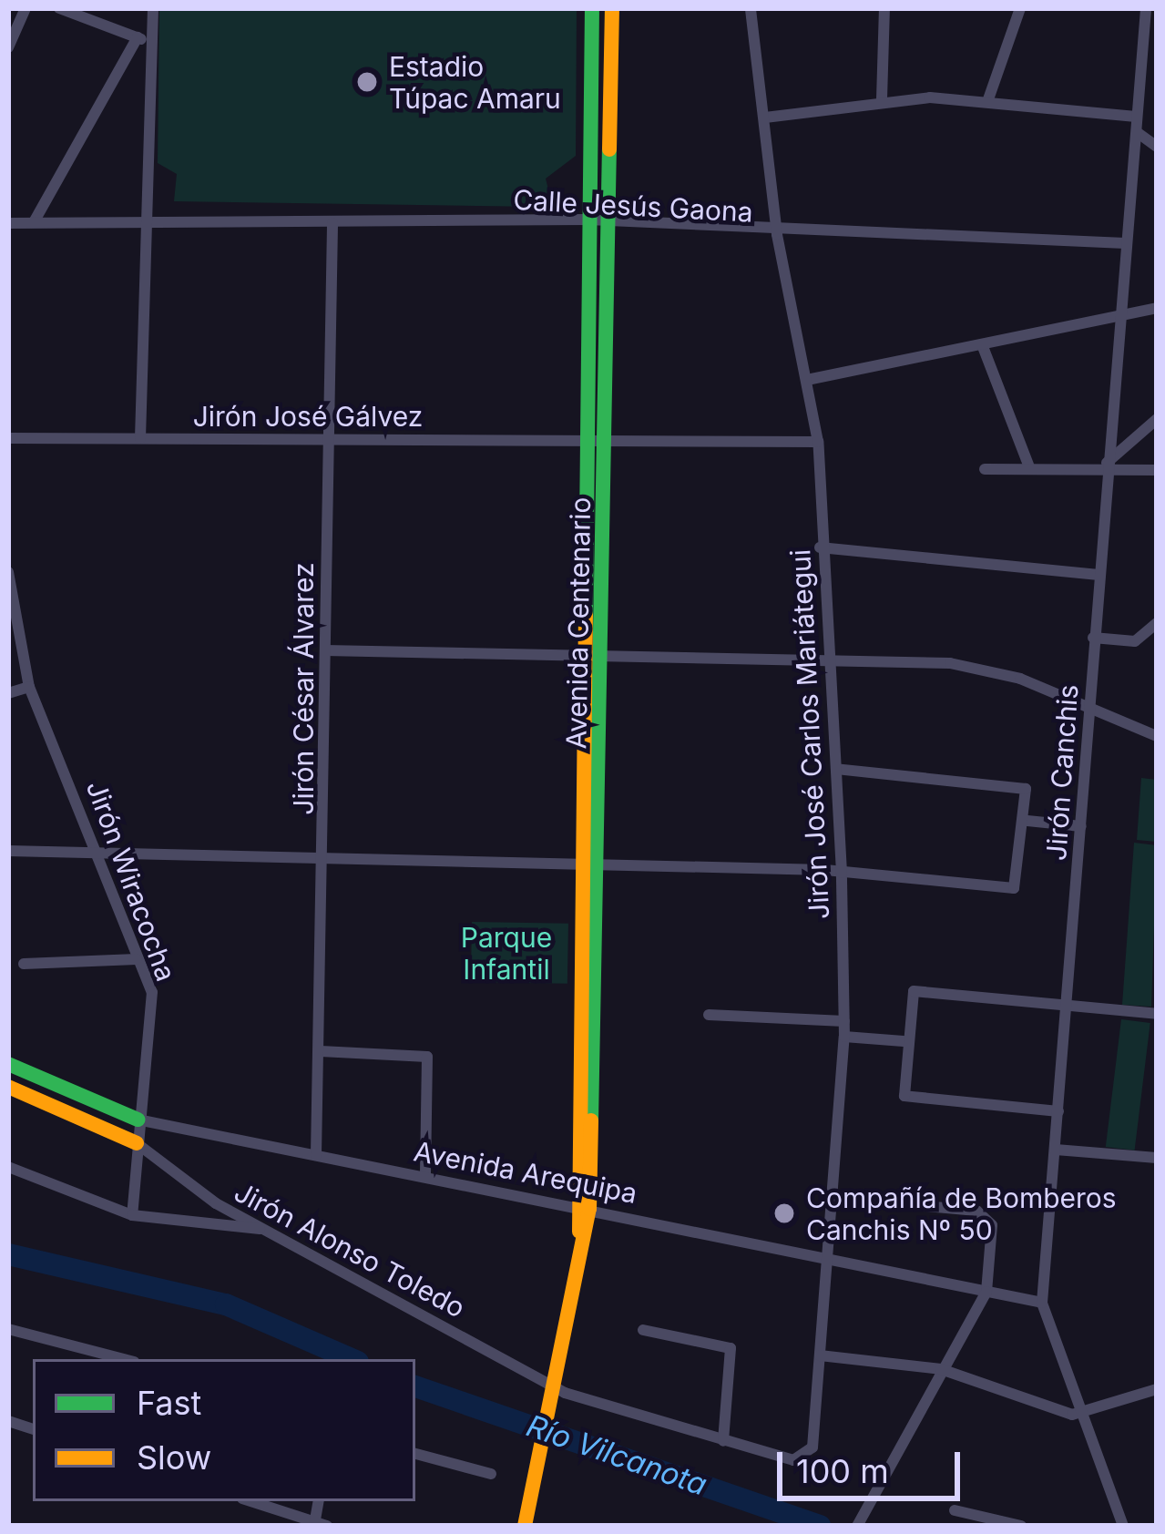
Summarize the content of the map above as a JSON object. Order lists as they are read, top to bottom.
{
  "streets": {
    "street": [
      "Calle Jesús Gaona",
      "Jirón José Gálvez",
      "Avenida Centenario",
      "Jirón César Álvarez",
      "Jirón José Carlos Mariátegui",
      "Jirón Canchis",
      "Jirón Wiracocha",
      "Avenida Arequipa",
      "Jirón Alonso Toledo"
    ]
  },
  "crossings": [
    ["Calle Jesús Gaona", "Avenida Centenario"],
    ["Calle Jesús Gaona", "Jirón César Álvarez"],
    ["Calle Jesús Gaona", "Jirón José Carlos Mariátegui"],
    ["Calle Jesús Gaona", "Jirón Canchis"],
    ["Jirón José Gálvez", "Avenida Centenario"],
    ["Jirón José Gálvez", "Jirón César Álvarez"],
    ["Jirón José Gálvez", "Jirón José Carlos Mariátegui"],
    ["Jirón César Álvarez", "Avenida Arequipa"],
    ["Jirón José Carlos Mariátegui", "Avenida Arequipa"],
    ["Jirón José Carlos Mariátegui", "Jirón Alonso Toledo"],
    ["Jirón Canchis", "Avenida Arequipa"],
    ["Jirón Wiracocha", "Avenida Arequipa"],
    ["Jirón Wiracocha", "Jirón Alonso Toledo"]
  ],
  "water": ["Río Vilcanota"],
  "parks": ["Parque Infantil"],
  "places": ["Estadio Túpac Amaru", "Compañía de Bomberos Canchis Nº 50"],
  "legend": ["Fast", "Slow"],
  "scale_bar": "100 m"
}
